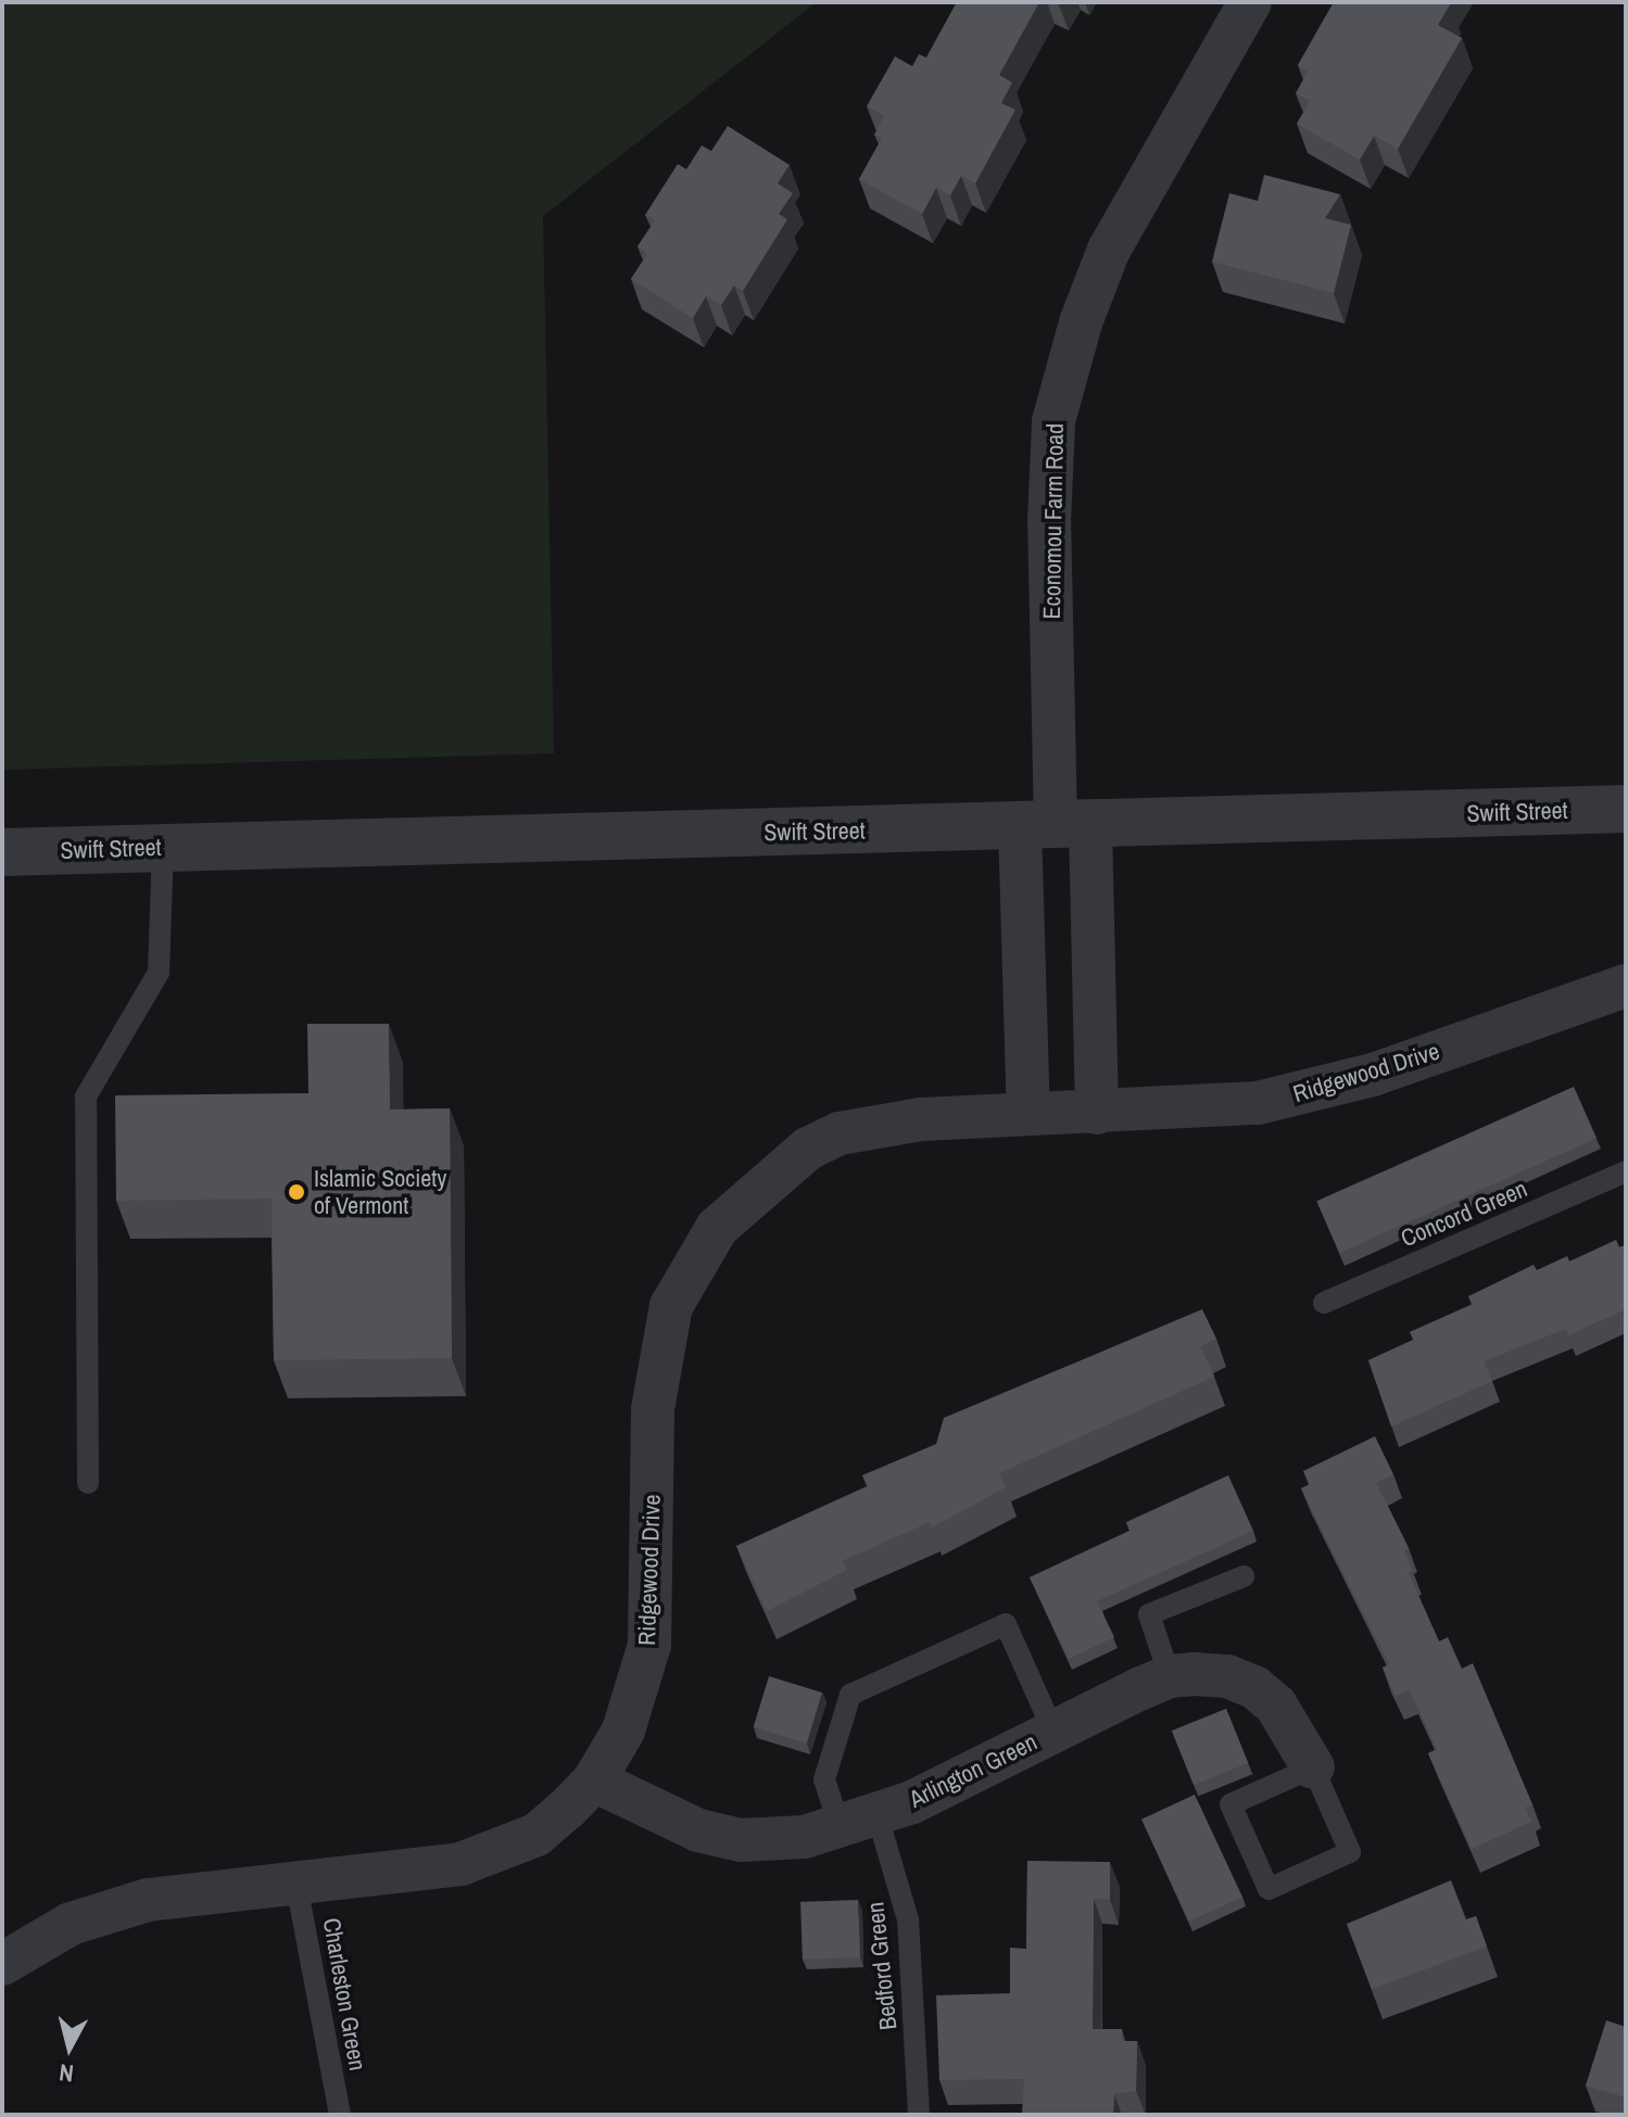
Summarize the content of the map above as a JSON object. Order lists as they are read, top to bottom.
{
  "streets": {
    "street": [
      "Economou Farm Road",
      "Swift Street",
      "Ridgewood Drive",
      "Arlington Green"
    ],
    "lane": ["Concord Green", "Bedford Green", "Charleston Green"]
  },
  "crossings": [
    ["Economou Farm Road", "Swift Street"],
    ["Ridgewood Drive", "Arlington Green"],
    ["Ridgewood Drive", "Charleston Green"],
    ["Arlington Green", "Bedford Green"]
  ],
  "places": ["Islamic Society of Vermont"],
  "north": "bottom"
}
